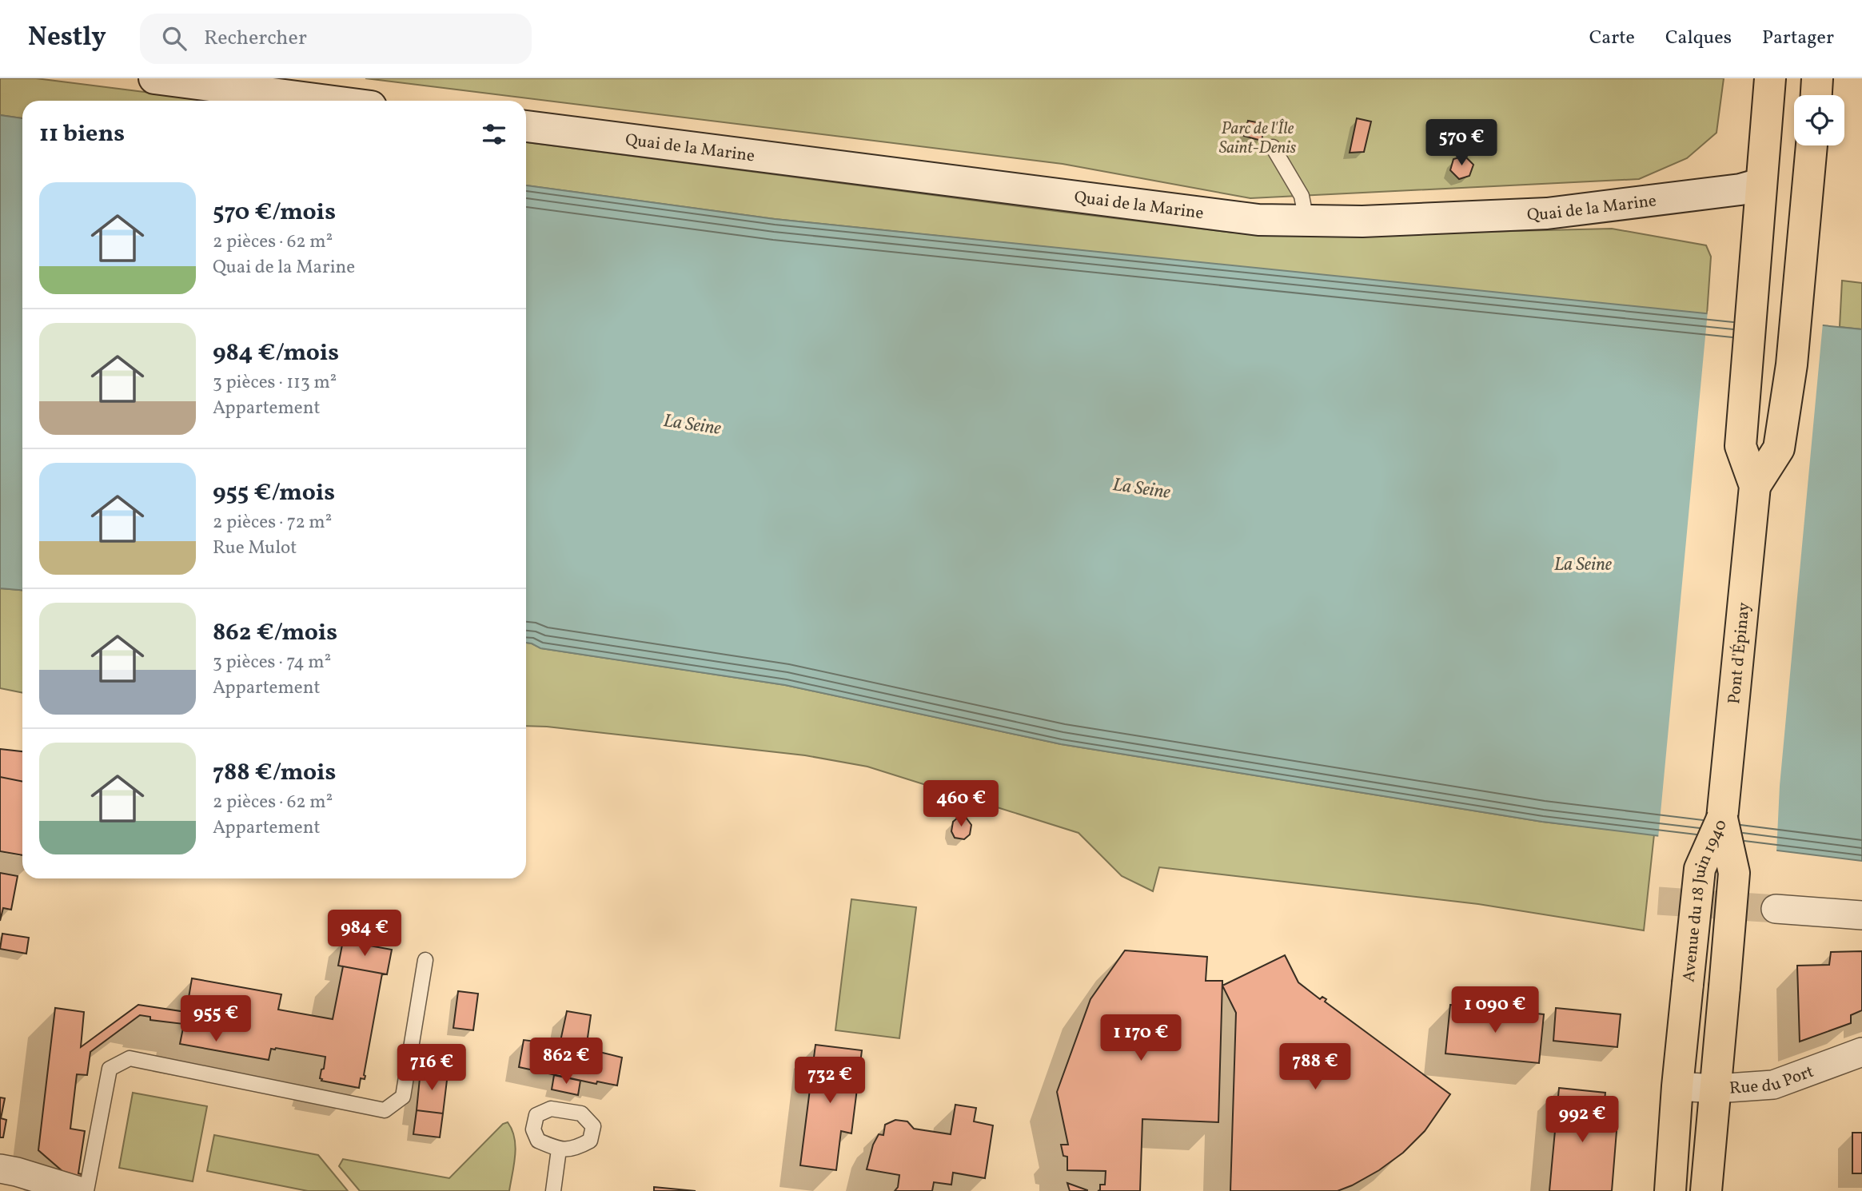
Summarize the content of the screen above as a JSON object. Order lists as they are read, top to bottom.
{
  "streets": {
    "main road": ["Pont d'Épinay", "Avenue du 18 Juin 1940"],
    "street": ["Quai de la Marine", "Rue du Port"]
  },
  "crossings": [
    ["Quai de la Marine", "Pont d'Épinay"],
    ["Pont d'Épinay", "Avenue du 18 Juin 1940"],
    ["Avenue du 18 Juin 1940", "Rue du Port"]
  ],
  "water": ["La Seine"],
  "parks": ["Parc de l'Île Saint-Denis"],
  "page": {
    "header": "Nestly",
    "search": "Rechercher",
    "nav": ["Carte", "Calques", "Partager"],
    "heading": "11 biens",
    "price": [
      "570 €",
      "460 €",
      "984 €",
      "1 090 €",
      "955 €",
      "1 170 €",
      "862 €",
      "788 €",
      "716 €",
      "732 €",
      "992 €"
    ],
    "list": [
      {
        "name": "570 €/mois",
        "note": "2 pièces · 62 m² · Quai de la Marine"
      },
      {
        "name": "984 €/mois",
        "note": "3 pièces · 113 m² · Appartement"
      },
      {
        "name": "955 €/mois",
        "note": "2 pièces · 72 m² · Rue Mulot"
      },
      {
        "name": "862 €/mois",
        "note": "3 pièces · 74 m² · Appartement"
      },
      {
        "name": "788 €/mois",
        "note": "2 pièces · 62 m² · Appartement"
      }
    ]
  }
}
